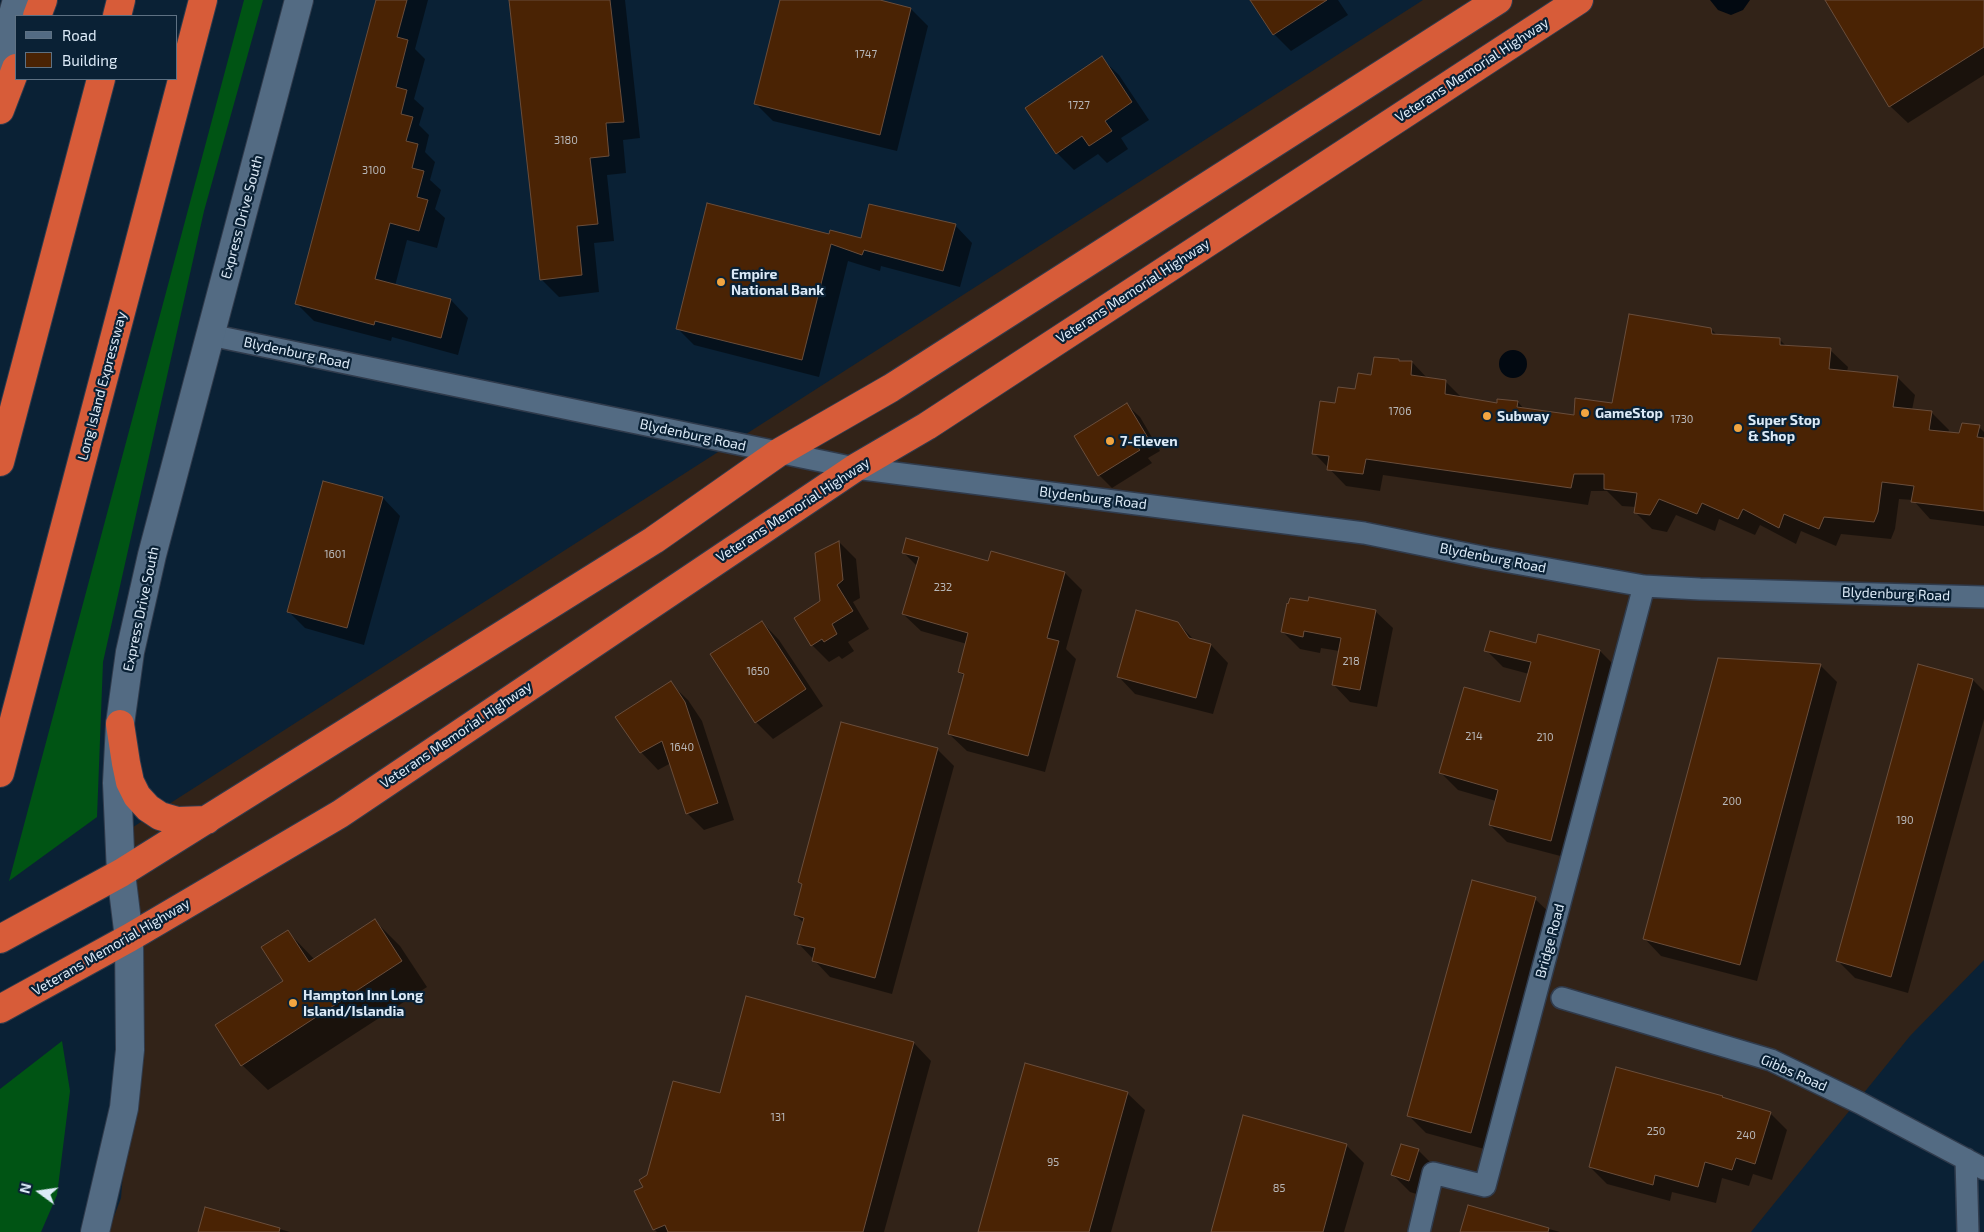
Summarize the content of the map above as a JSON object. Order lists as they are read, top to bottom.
{
  "streets": {
    "highway": ["Veterans Memorial Highway", "Long Island Expressway"],
    "main road": ["Express Drive South"],
    "street": ["Blydenburg Road", "Bridge Road", "Gibbs Road"]
  },
  "crossings": [
    ["Veterans Memorial Highway", "Express Drive South"],
    ["Veterans Memorial Highway", "Blydenburg Road"],
    ["Express Drive South", "Blydenburg Road"],
    ["Blydenburg Road", "Bridge Road"]
  ],
  "places": [
    "Empire National Bank",
    "GameStop",
    "Subway",
    "Super Stop & Shop",
    "7-Eleven",
    "Hampton Inn Long Island/Islandia"
  ],
  "house_numbers": [
    "1747",
    "1727",
    "3180",
    "3100",
    "1706",
    "1730",
    "1601",
    "232",
    "218",
    "1650",
    "214",
    "210",
    "1640",
    "200",
    "190",
    "131",
    "250",
    "240",
    "95",
    "85"
  ],
  "legend": ["Road", "Building"],
  "north": "left"
}
